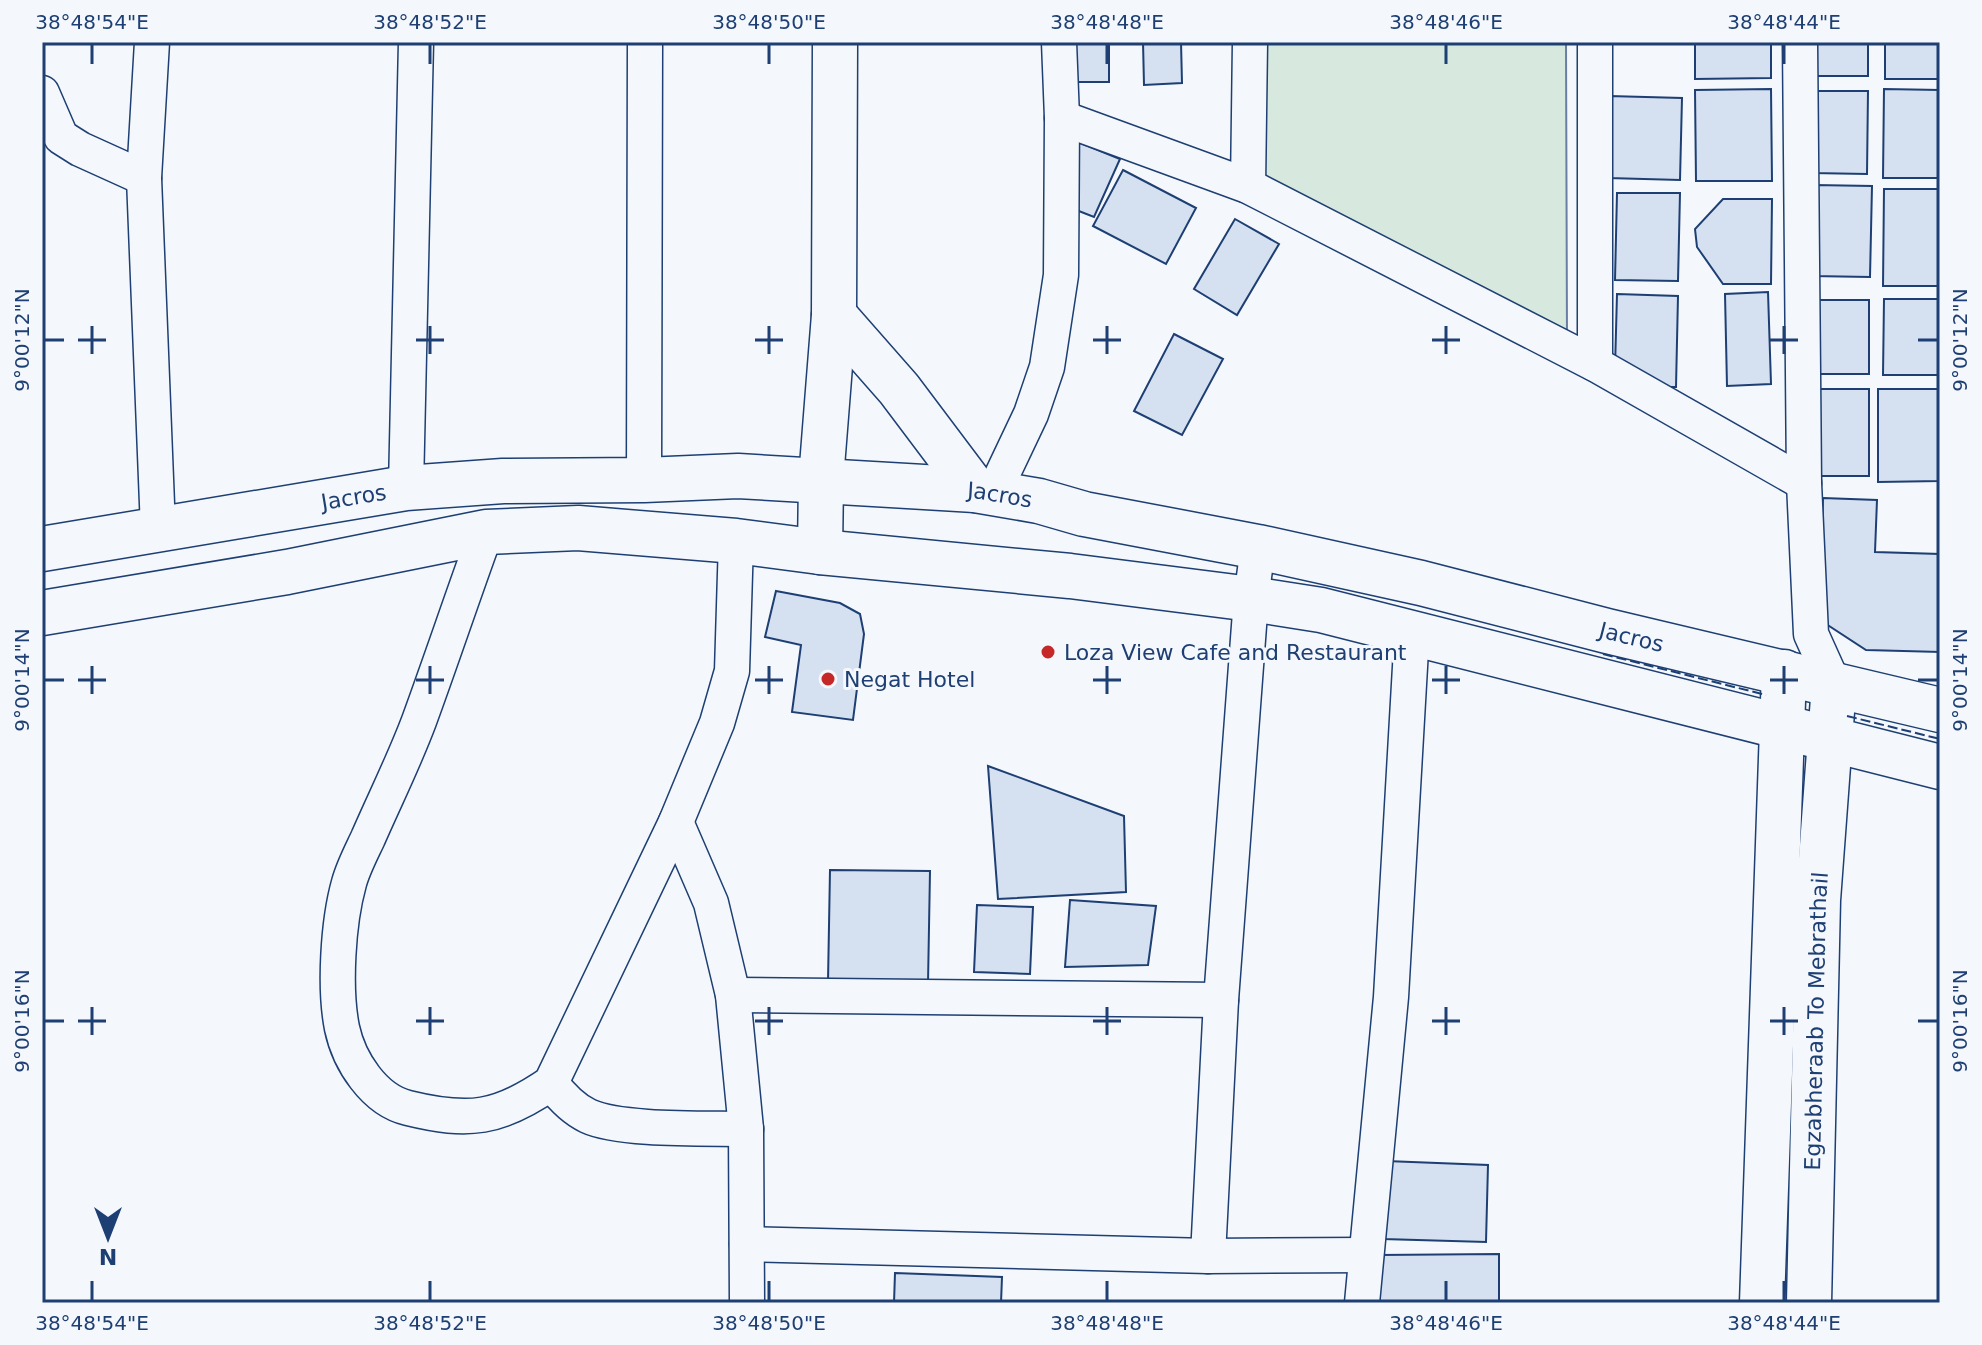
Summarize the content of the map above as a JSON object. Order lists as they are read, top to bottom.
{
  "streets": {
    "main road": ["Jacros", "Egzabheraab To Mebrathail"]
  },
  "crossings": [
    ["Jacros", "Egzabheraab To Mebrathail"]
  ],
  "places": ["Loza View Cafe and Restaurant", "Negat Hotel"],
  "north": "bottom",
  "coordinates": [
    "38°48'54\"E",
    "38°48'52\"E",
    "38°48'50\"E",
    "38°48'48\"E",
    "38°48'46\"E",
    "38°48'44\"E",
    "9°00'12\"N",
    "9°00'14\"N",
    "9°00'16\"N"
  ]
}
